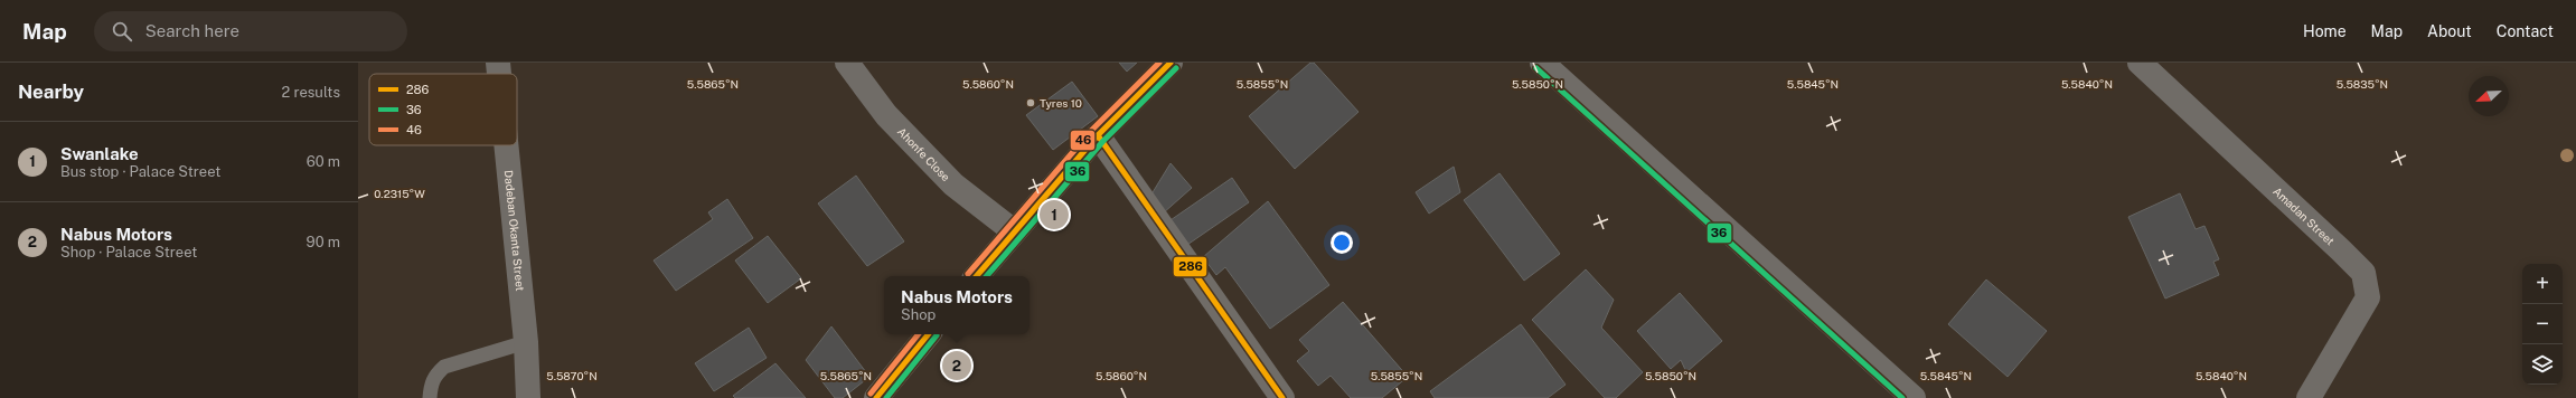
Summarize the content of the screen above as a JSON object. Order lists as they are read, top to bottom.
{
  "streets": {
    "street": ["Ahonfe Close", "Amadan Street", "Dadeban Okanta Street"]
  },
  "places": ["Tyres 10"],
  "lines": ["transit line 286", "transit line 46", "transit line 36"],
  "legend": ["286", "36", "46"],
  "north": "bottom left",
  "page": {
    "header": "Map",
    "search": "Search here",
    "nav": [
      "Home",
      "Map",
      "About",
      "Contact"
    ],
    "heading": ["Nearby", "2 results"],
    "list": [
      {
        "mark": "1",
        "name": "Swanlake",
        "note": "Bus stop · Palace Street",
        "value": "60 m"
      },
      {
        "mark": "2",
        "name": "Nabus Motors",
        "note": "Shop · Palace Street",
        "value": "90 m"
      }
    ],
    "pins": ["1", "2"],
    "map_buttons": ["+", "−"],
    "popup": ["Nabus Motors", "Shop"]
  },
  "coordinates": [
    "5.5865°N",
    "5.5860°N",
    "5.5855°N",
    "5.5850°N",
    "5.5845°N",
    "5.5840°N",
    "5.5835°N",
    "0.2315°W",
    "5.5870°N"
  ]
}
